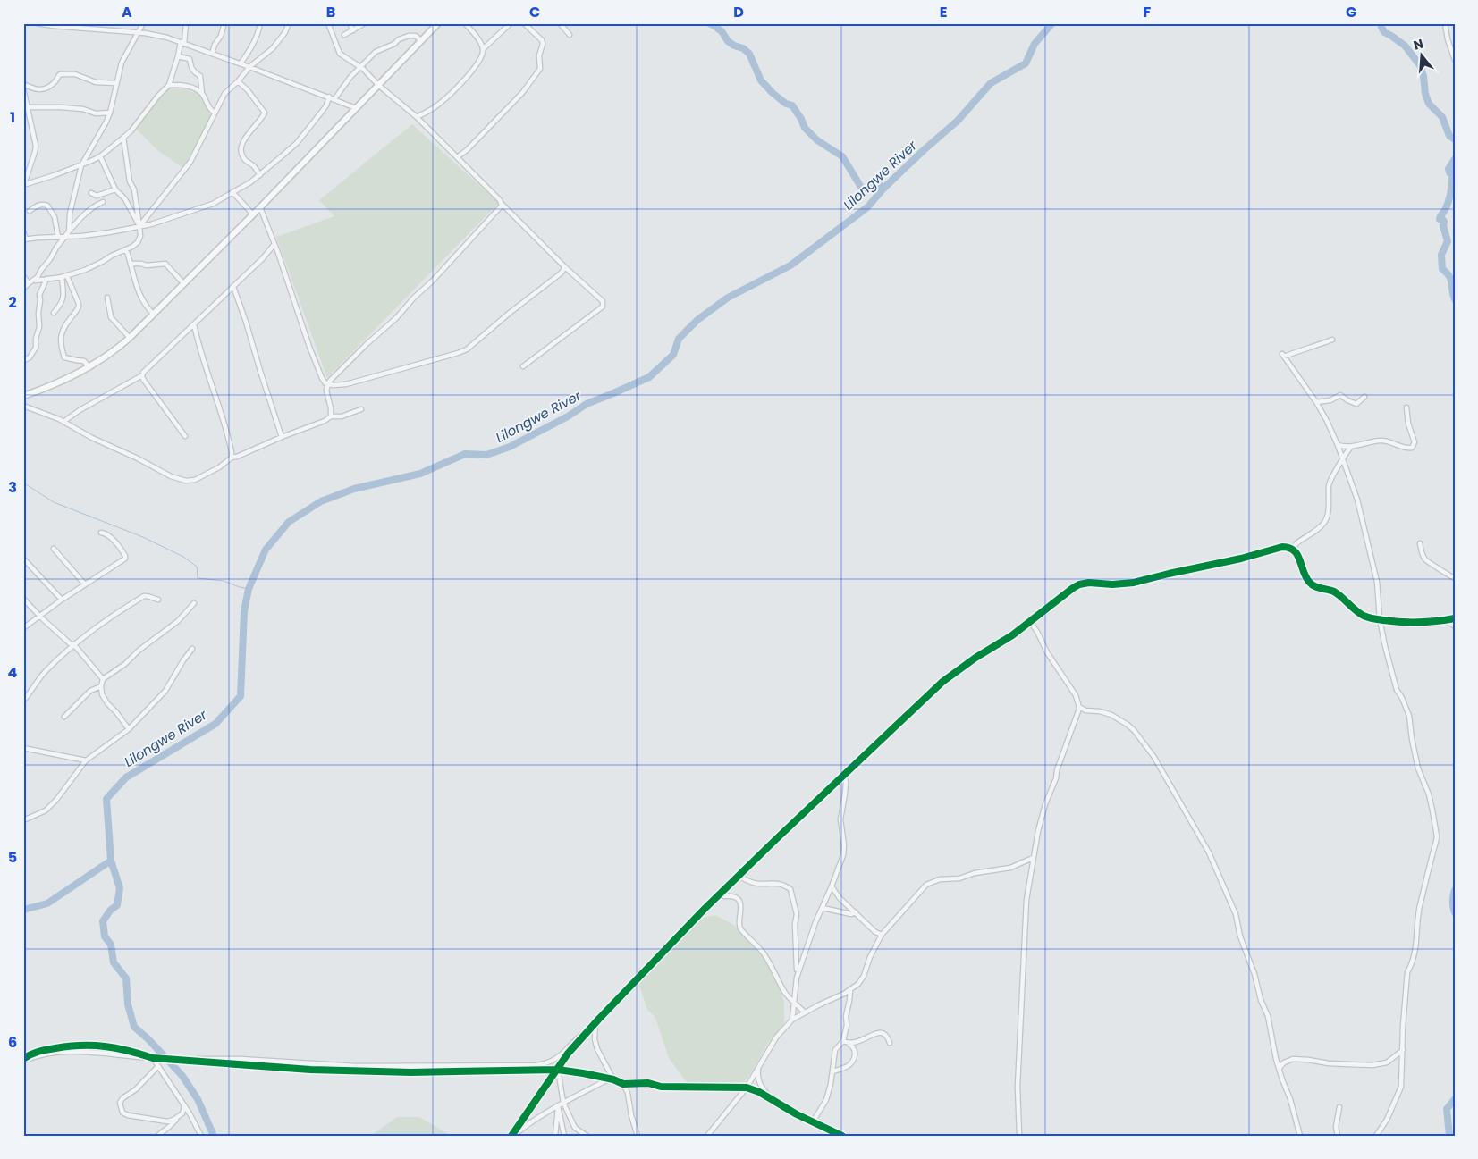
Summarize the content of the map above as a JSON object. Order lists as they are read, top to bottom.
{
  "water": ["Lilongwe River"],
  "north": "top",
  "grid": {
    "columns": [
      "A",
      "B",
      "C",
      "D",
      "E",
      "F",
      "G"
    ],
    "rows": [
      "1",
      "2",
      "3",
      "4",
      "5",
      "6"
    ]
  }
}
